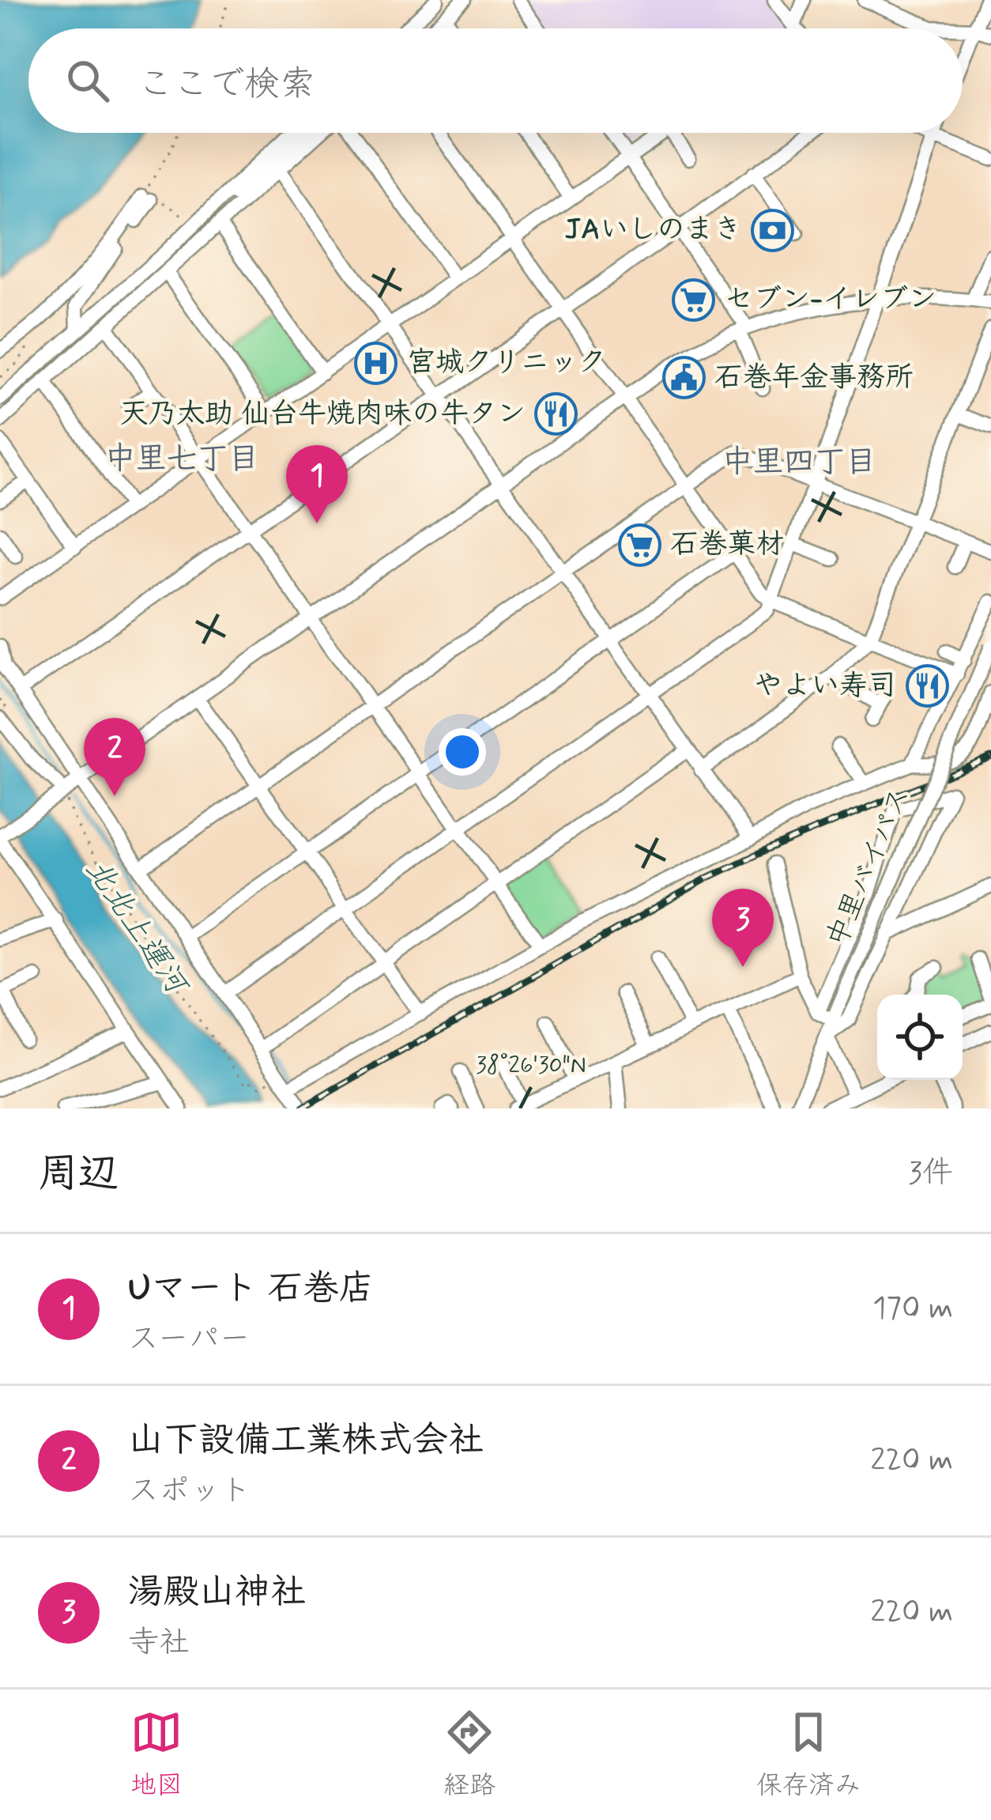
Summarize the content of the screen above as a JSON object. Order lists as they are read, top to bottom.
{
  "streets": {
    "street": ["中里バイパス"]
  },
  "districts": ["中里七丁目", "中里四丁目"],
  "water": ["北北上運河"],
  "places": {
    "bank": ["JAいしのまき"],
    "supermarket": ["セブン-イレブン", "石巻菓材"],
    "hospital": ["宮城クリニック"],
    "public building": ["石巻年金事務所"],
    "restaurant": ["天乃太助 仙台牛焼肉味の牛タン", "やよい寿司"]
  },
  "page": {
    "search": "ここで検索",
    "pins": ["1", "2", "3"],
    "heading": ["周辺", "3件"],
    "list": [
      {
        "mark": "1",
        "name": "Uマート 石巻店",
        "note": "スーパー",
        "value": "170 m"
      },
      {
        "mark": "2",
        "name": "山下設備工業株式会社",
        "note": "スポット",
        "value": "220 m"
      },
      {
        "mark": "3",
        "name": "湯殿山神社",
        "note": "寺社",
        "value": "220 m"
      }
    ],
    "nav": ["地図", "経路", "保存済み"]
  },
  "coordinates": ["38°26'30\"N"]
}
